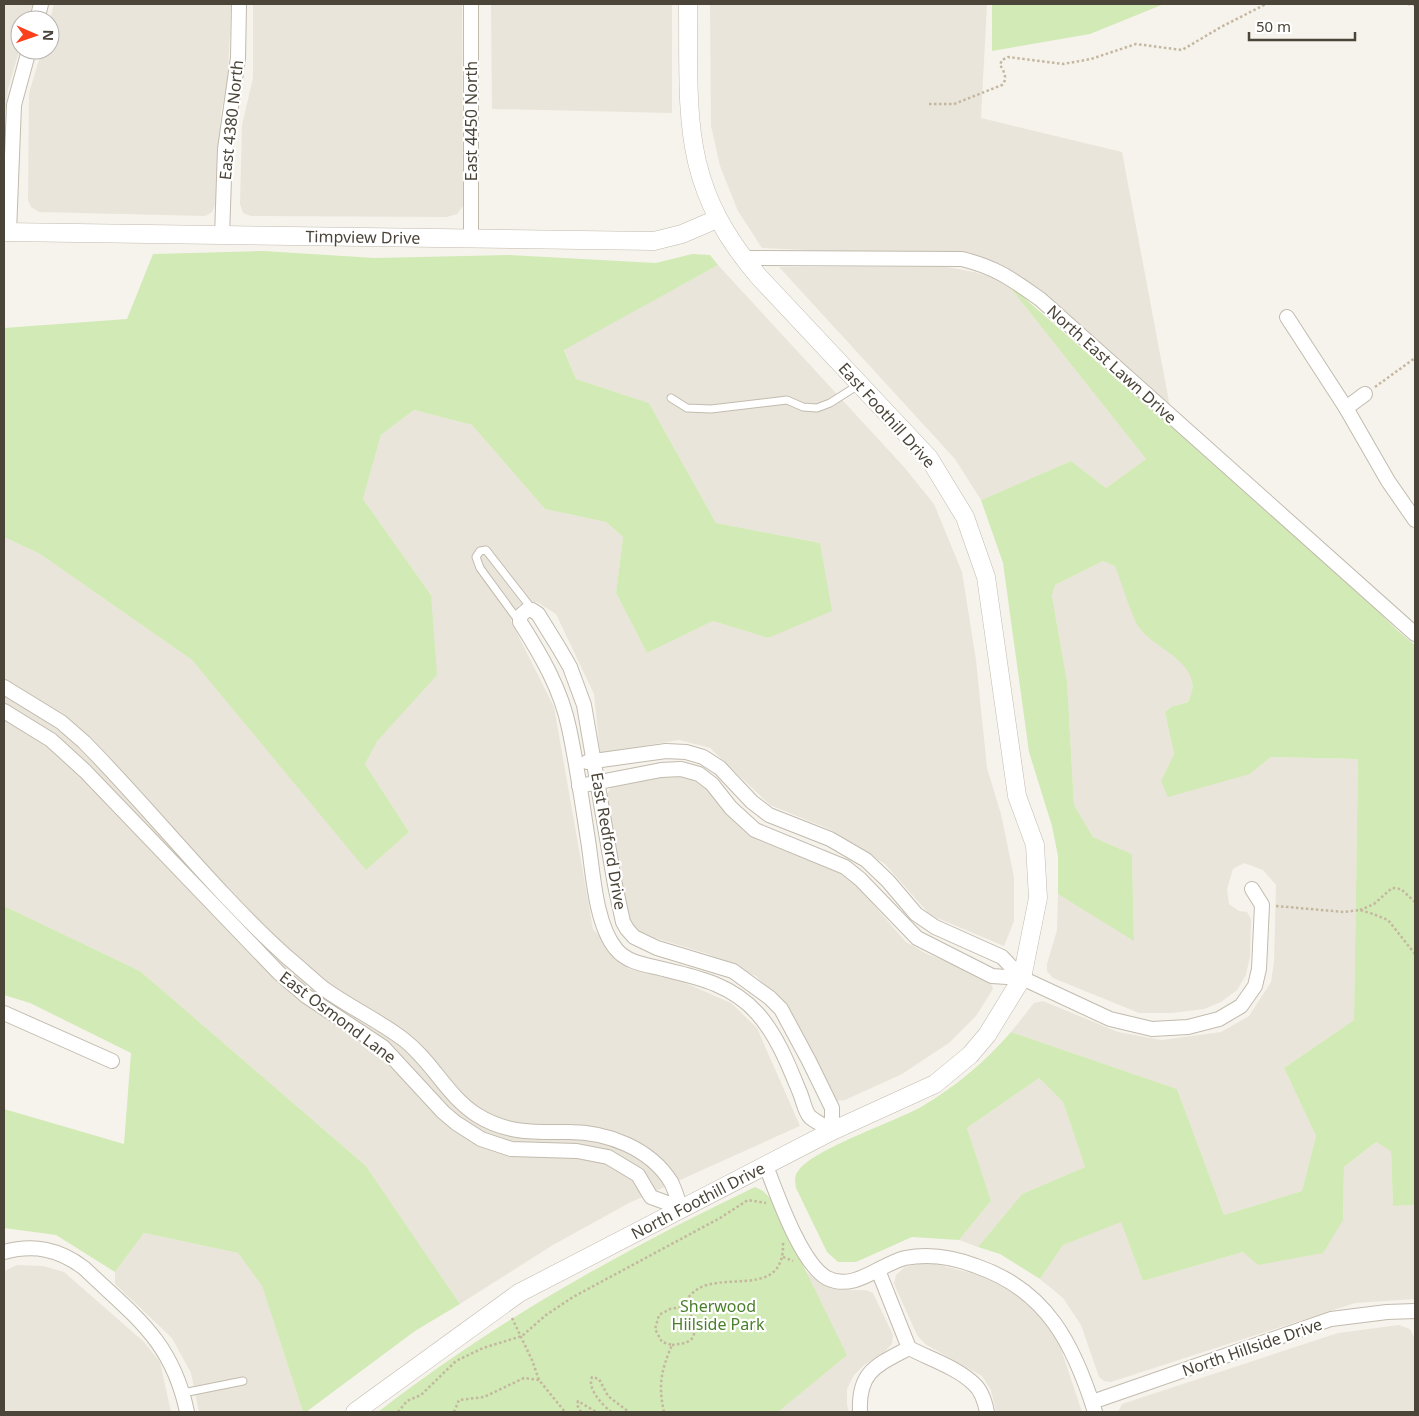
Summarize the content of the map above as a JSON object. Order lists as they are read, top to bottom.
{
  "streets": {
    "street": [
      "East 4380 North",
      "East 4450 North",
      "Timpview Drive",
      "North East Lawn Drive",
      "East Foothill Drive",
      "East Redford Drive",
      "East Osmond Lane",
      "North Foothill Drive",
      "North Hillside Drive"
    ]
  },
  "crossings": [
    ["East 4380 North", "Timpview Drive"],
    ["East 4450 North", "Timpview Drive"],
    ["Timpview Drive", "East Foothill Drive"],
    ["North East Lawn Drive", "East Foothill Drive"],
    ["East Foothill Drive", "North Foothill Drive"],
    ["East Redford Drive", "North Foothill Drive"],
    ["East Osmond Lane", "North Foothill Drive"]
  ],
  "parks": ["Sherwood Hiilside Park"],
  "scale_bar": "50 m",
  "north": "right"
}
